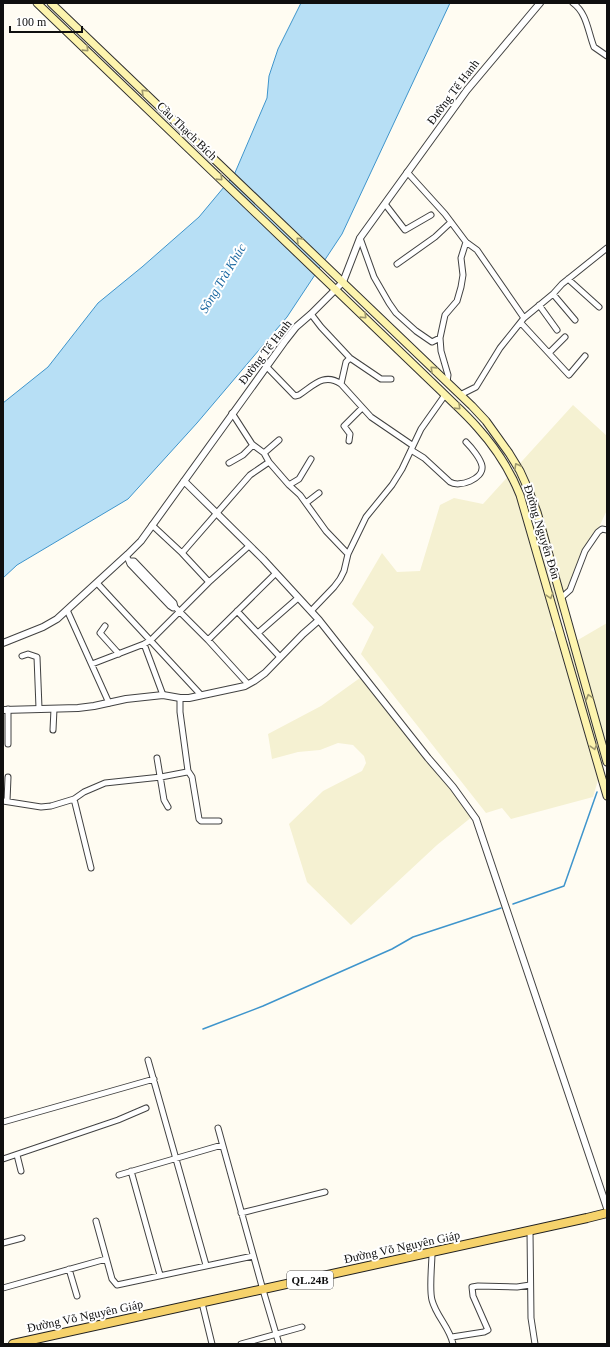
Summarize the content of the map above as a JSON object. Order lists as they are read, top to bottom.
{
  "streets": {
    "main road": [
      "Cầu Thạch Bích",
      "Đường Nguyễn Đôn",
      "Đường Võ Nguyên Giáp",
      "QL.24B"
    ],
    "street": ["Đường Tế Hanh"]
  },
  "crossings": [
    ["Đường Tế Hanh", "Cầu Thạch Bích"],
    ["Đường Tế Hanh", "Đường Nguyễn Đôn"],
    ["Cầu Thạch Bích", "Đường Nguyễn Đôn"]
  ],
  "water": ["Sông Trà Khúc"],
  "scale_bar": "100 m"
}
